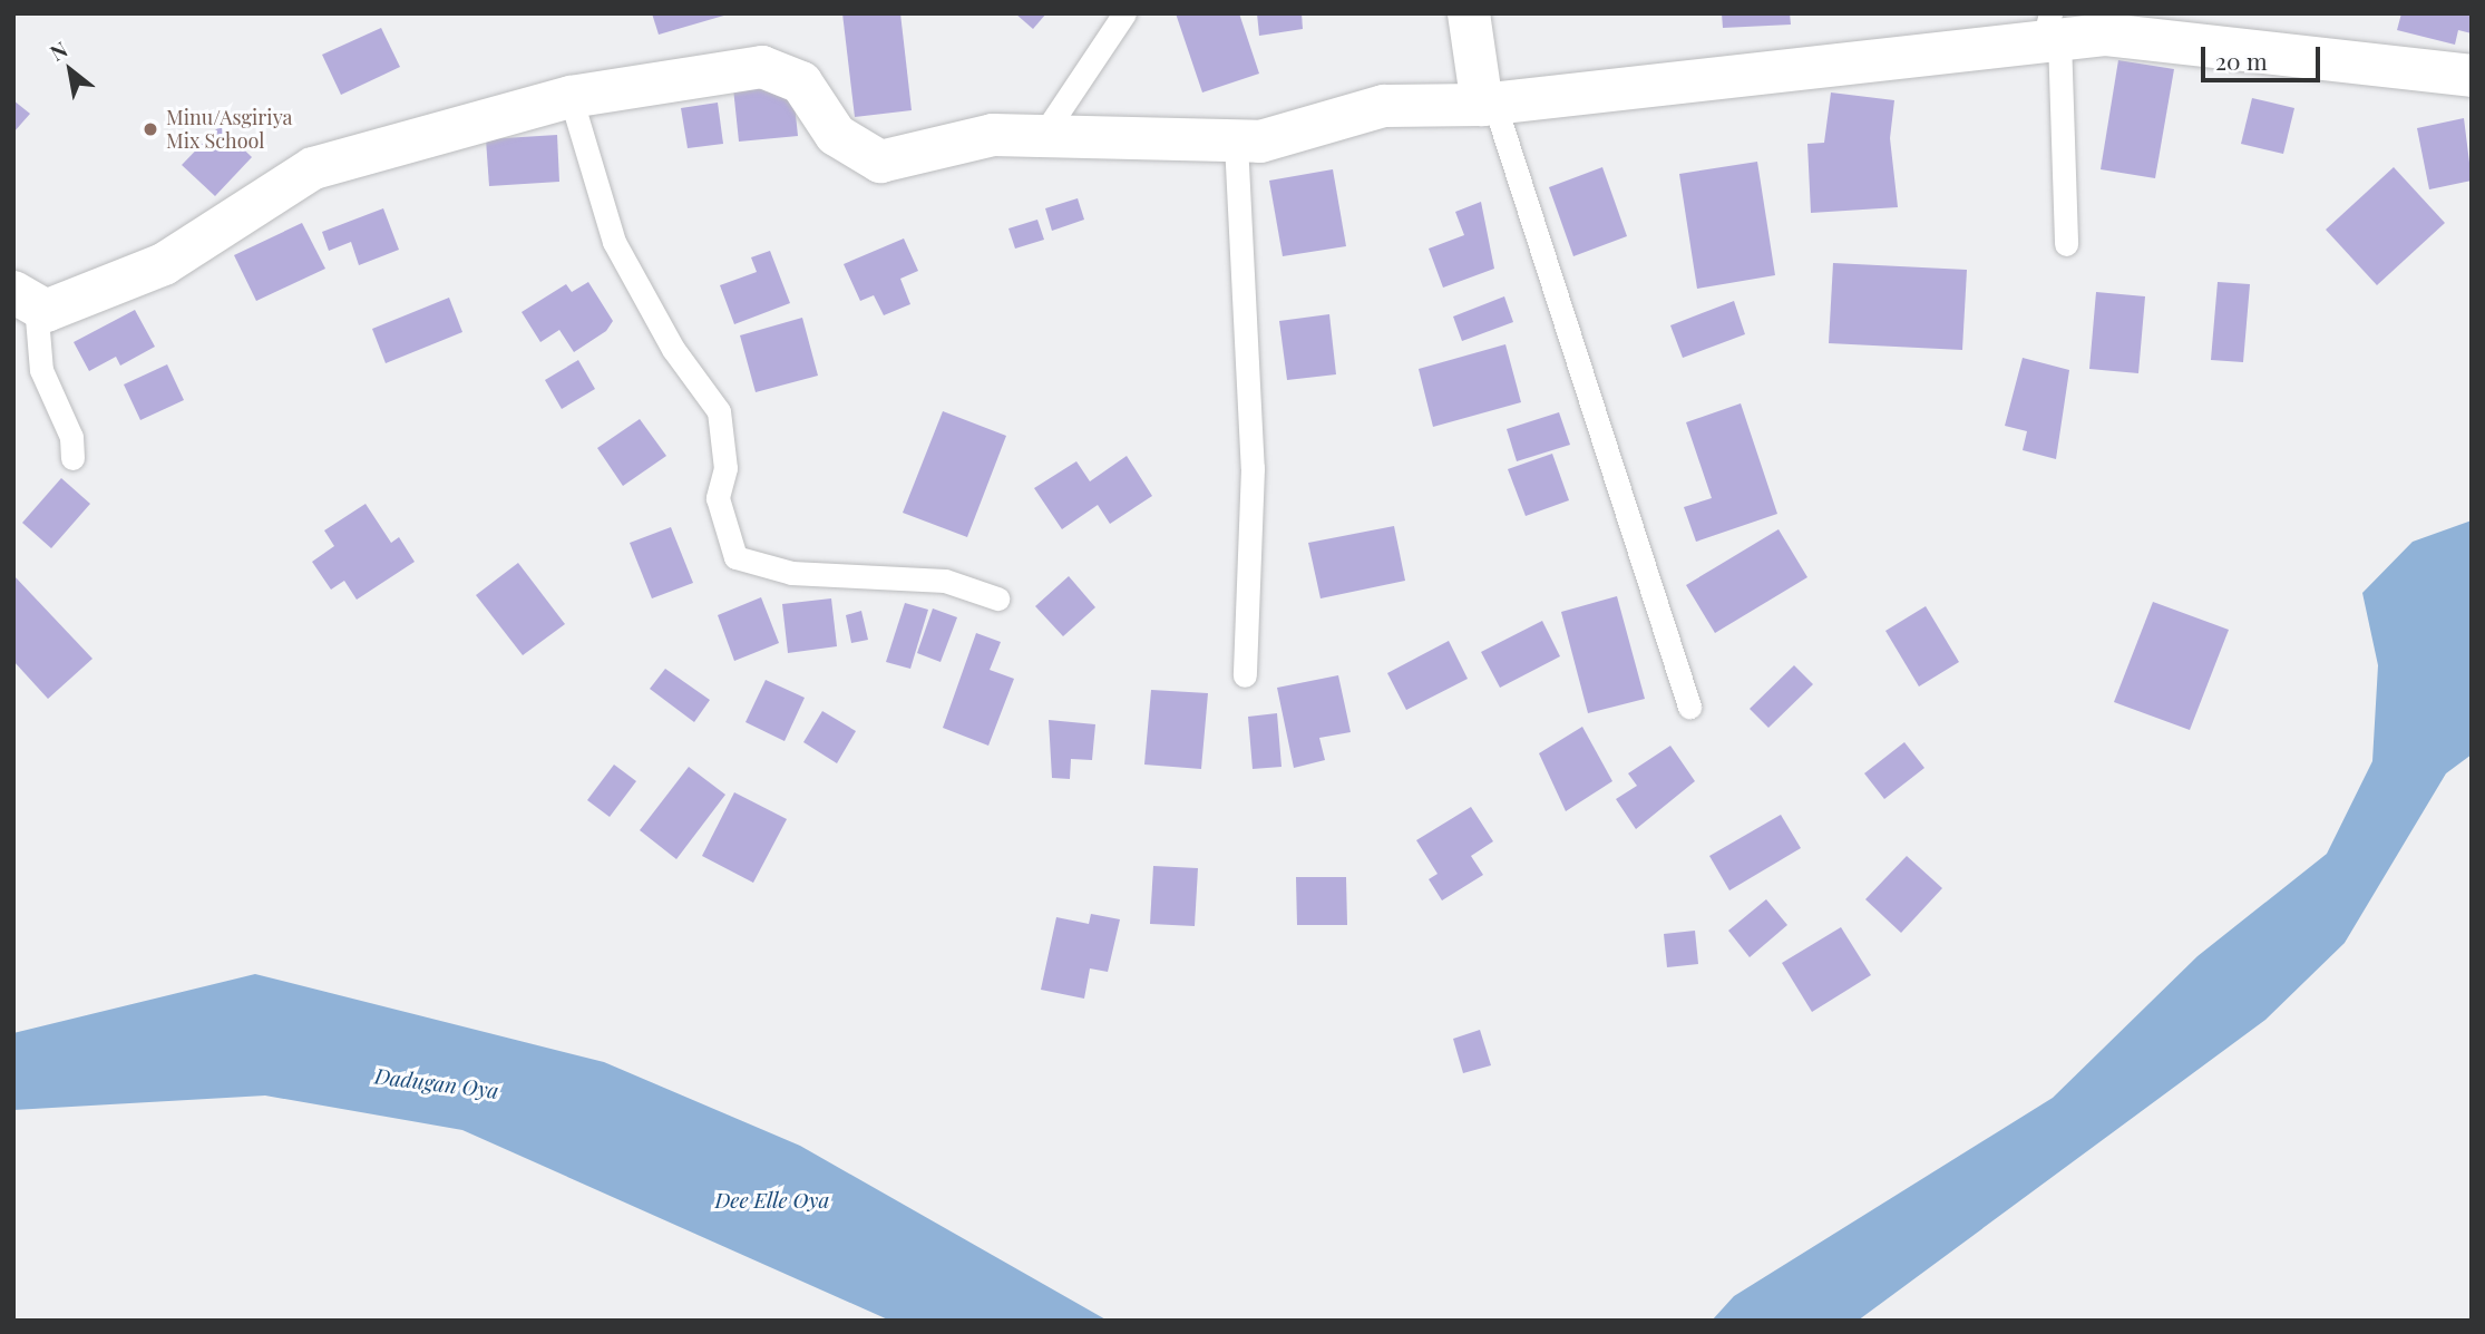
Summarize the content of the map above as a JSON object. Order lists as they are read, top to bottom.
{
  "water": ["Dadugan Oya", "Dee Elle Oya"],
  "places": ["Minu/Asgiriya Mix School"],
  "scale_bar": "20 m",
  "north": "top left"
}
